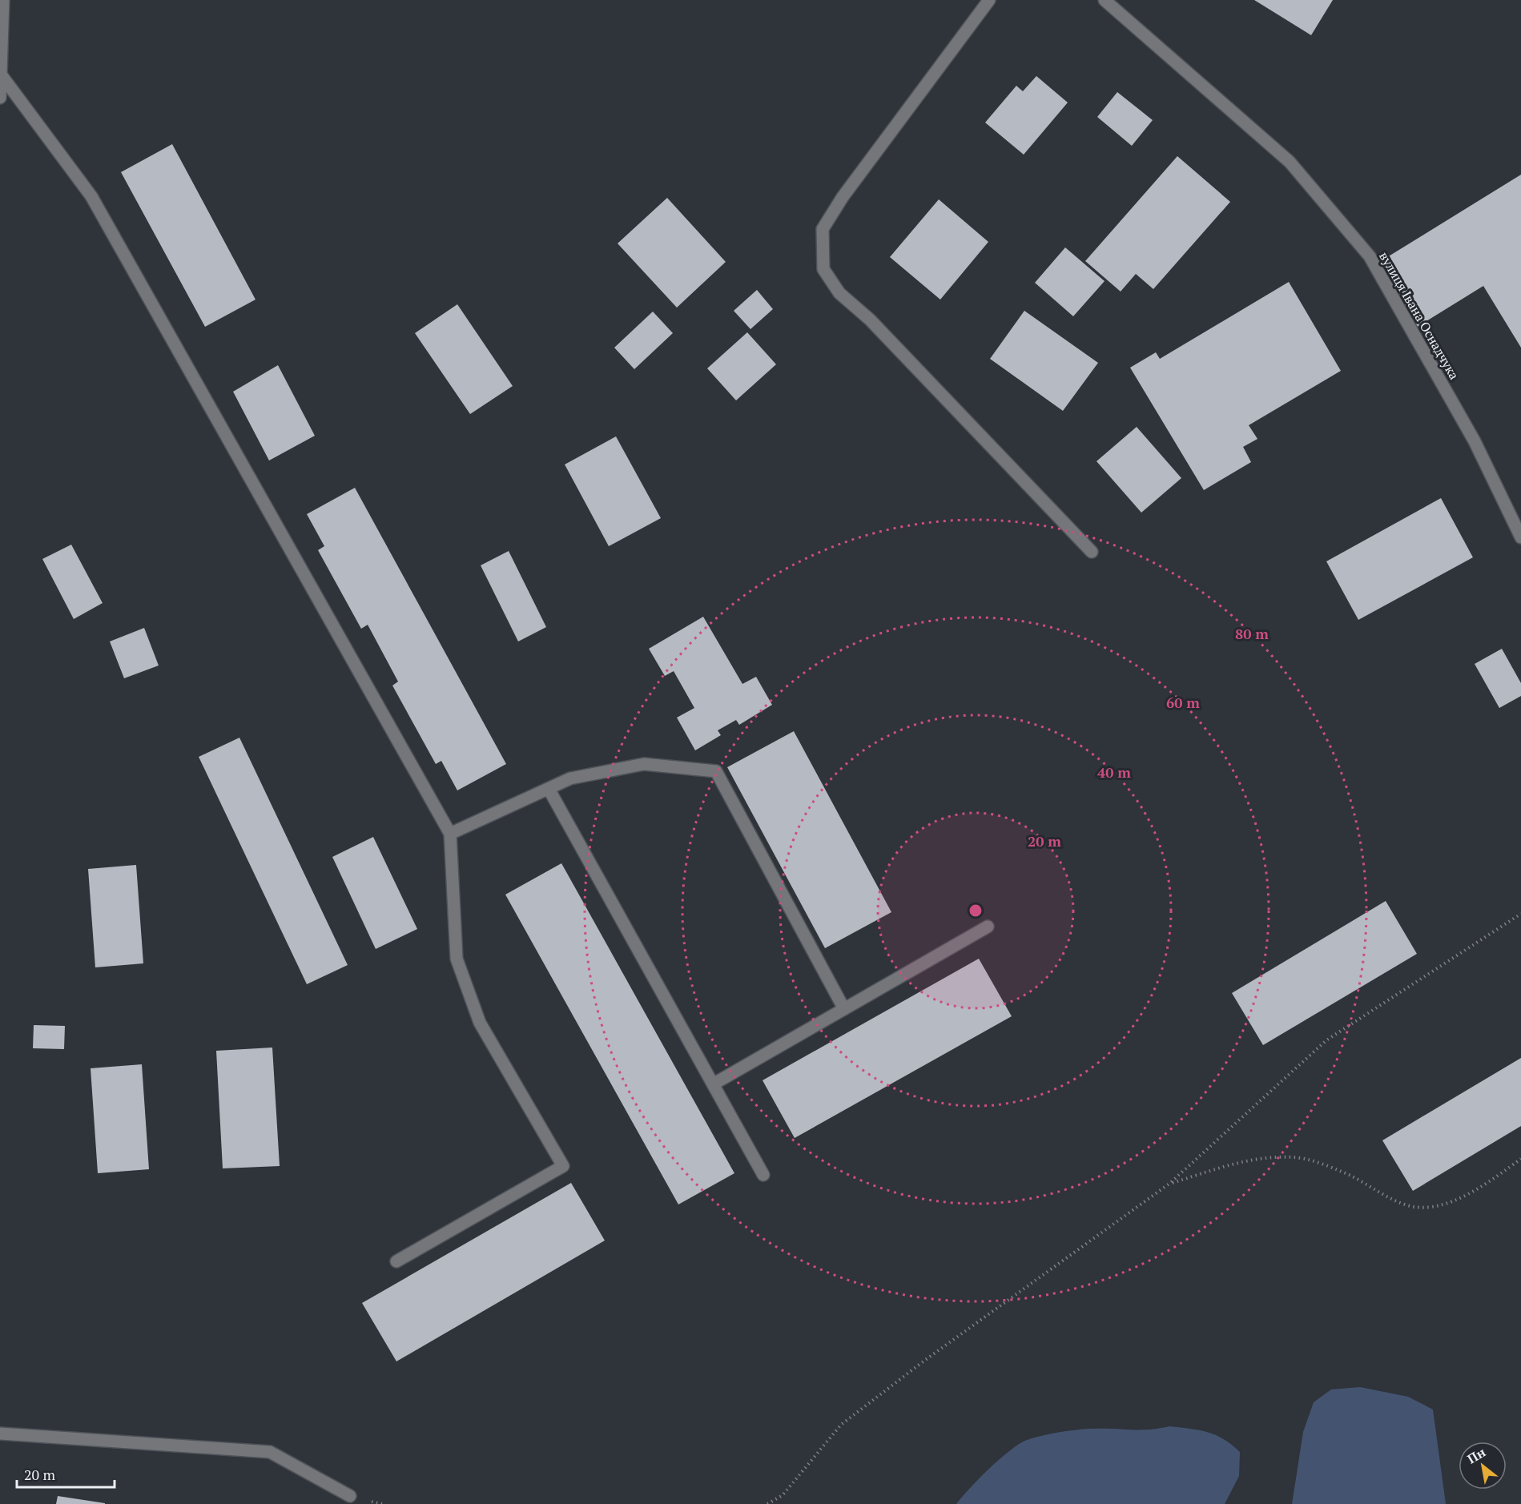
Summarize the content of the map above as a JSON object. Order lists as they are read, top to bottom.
{
  "streets": {
    "street": ["вулиця Івана Оснадчука"]
  },
  "scale_bar": "20 m",
  "north": "top left",
  "rings": [
    "80 m",
    "60 m",
    "40 m",
    "20 m"
  ]
}
